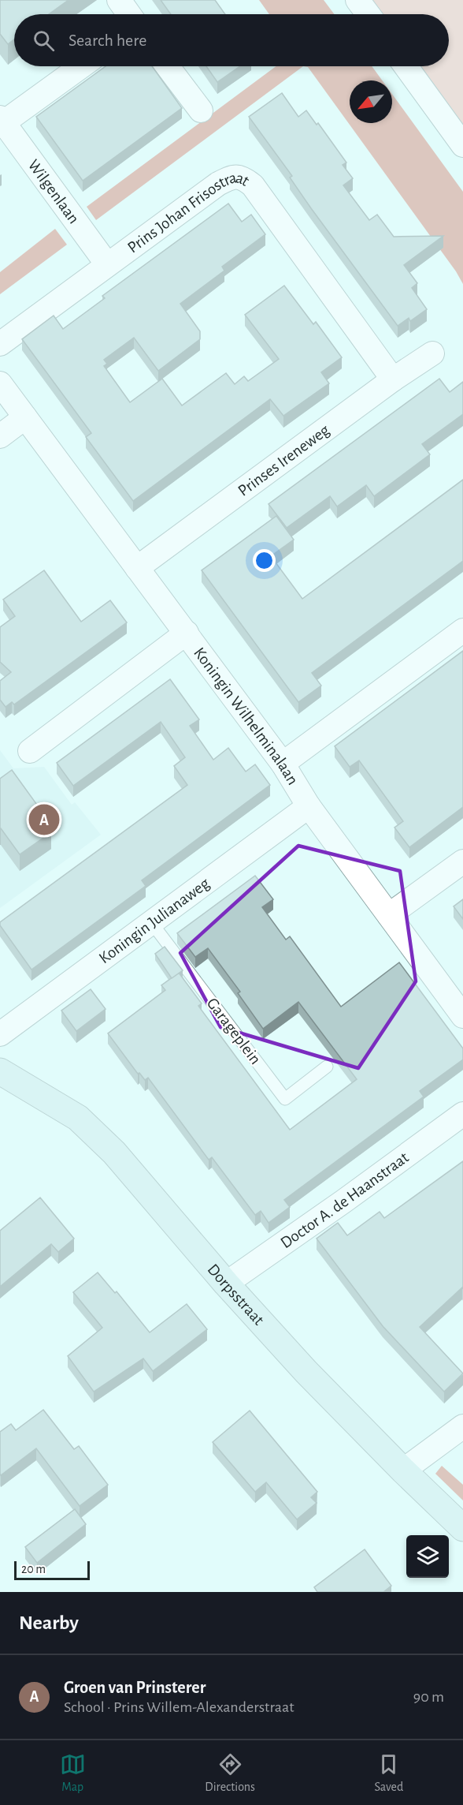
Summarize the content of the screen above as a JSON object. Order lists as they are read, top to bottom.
{
  "streets": {
    "street": [
      "Wilgenlaan",
      "Prins Johan Frisostraat",
      "Prinses Ireneweg",
      "Koningin Wilhelminalaan",
      "Koningin Julianaweg",
      "Doctor A. de Haanstraat",
      "Dorpsstraat"
    ],
    "lane": ["Garageplein"]
  },
  "crossings": [
    ["Wilgenlaan", "Prins Johan Frisostraat"],
    ["Prins Johan Frisostraat", "Prinses Ireneweg"],
    ["Prinses Ireneweg", "Koningin Wilhelminalaan"],
    ["Koningin Wilhelminalaan", "Koningin Julianaweg"],
    ["Koningin Julianaweg", "Garageplein"],
    ["Doctor A. de Haanstraat", "Dorpsstraat"]
  ],
  "scale_bar": "20 m",
  "north": "bottom left",
  "page": {
    "search": "Search here",
    "pins": "A",
    "scale": "20 m",
    "heading": "Nearby",
    "list": [
      {
        "mark": "A",
        "name": "Groen van Prinsterer",
        "note": "School · Prins Willem-Alexanderstraat",
        "value": "90 m"
      }
    ],
    "nav": ["Map", "Directions", "Saved"]
  }
}
